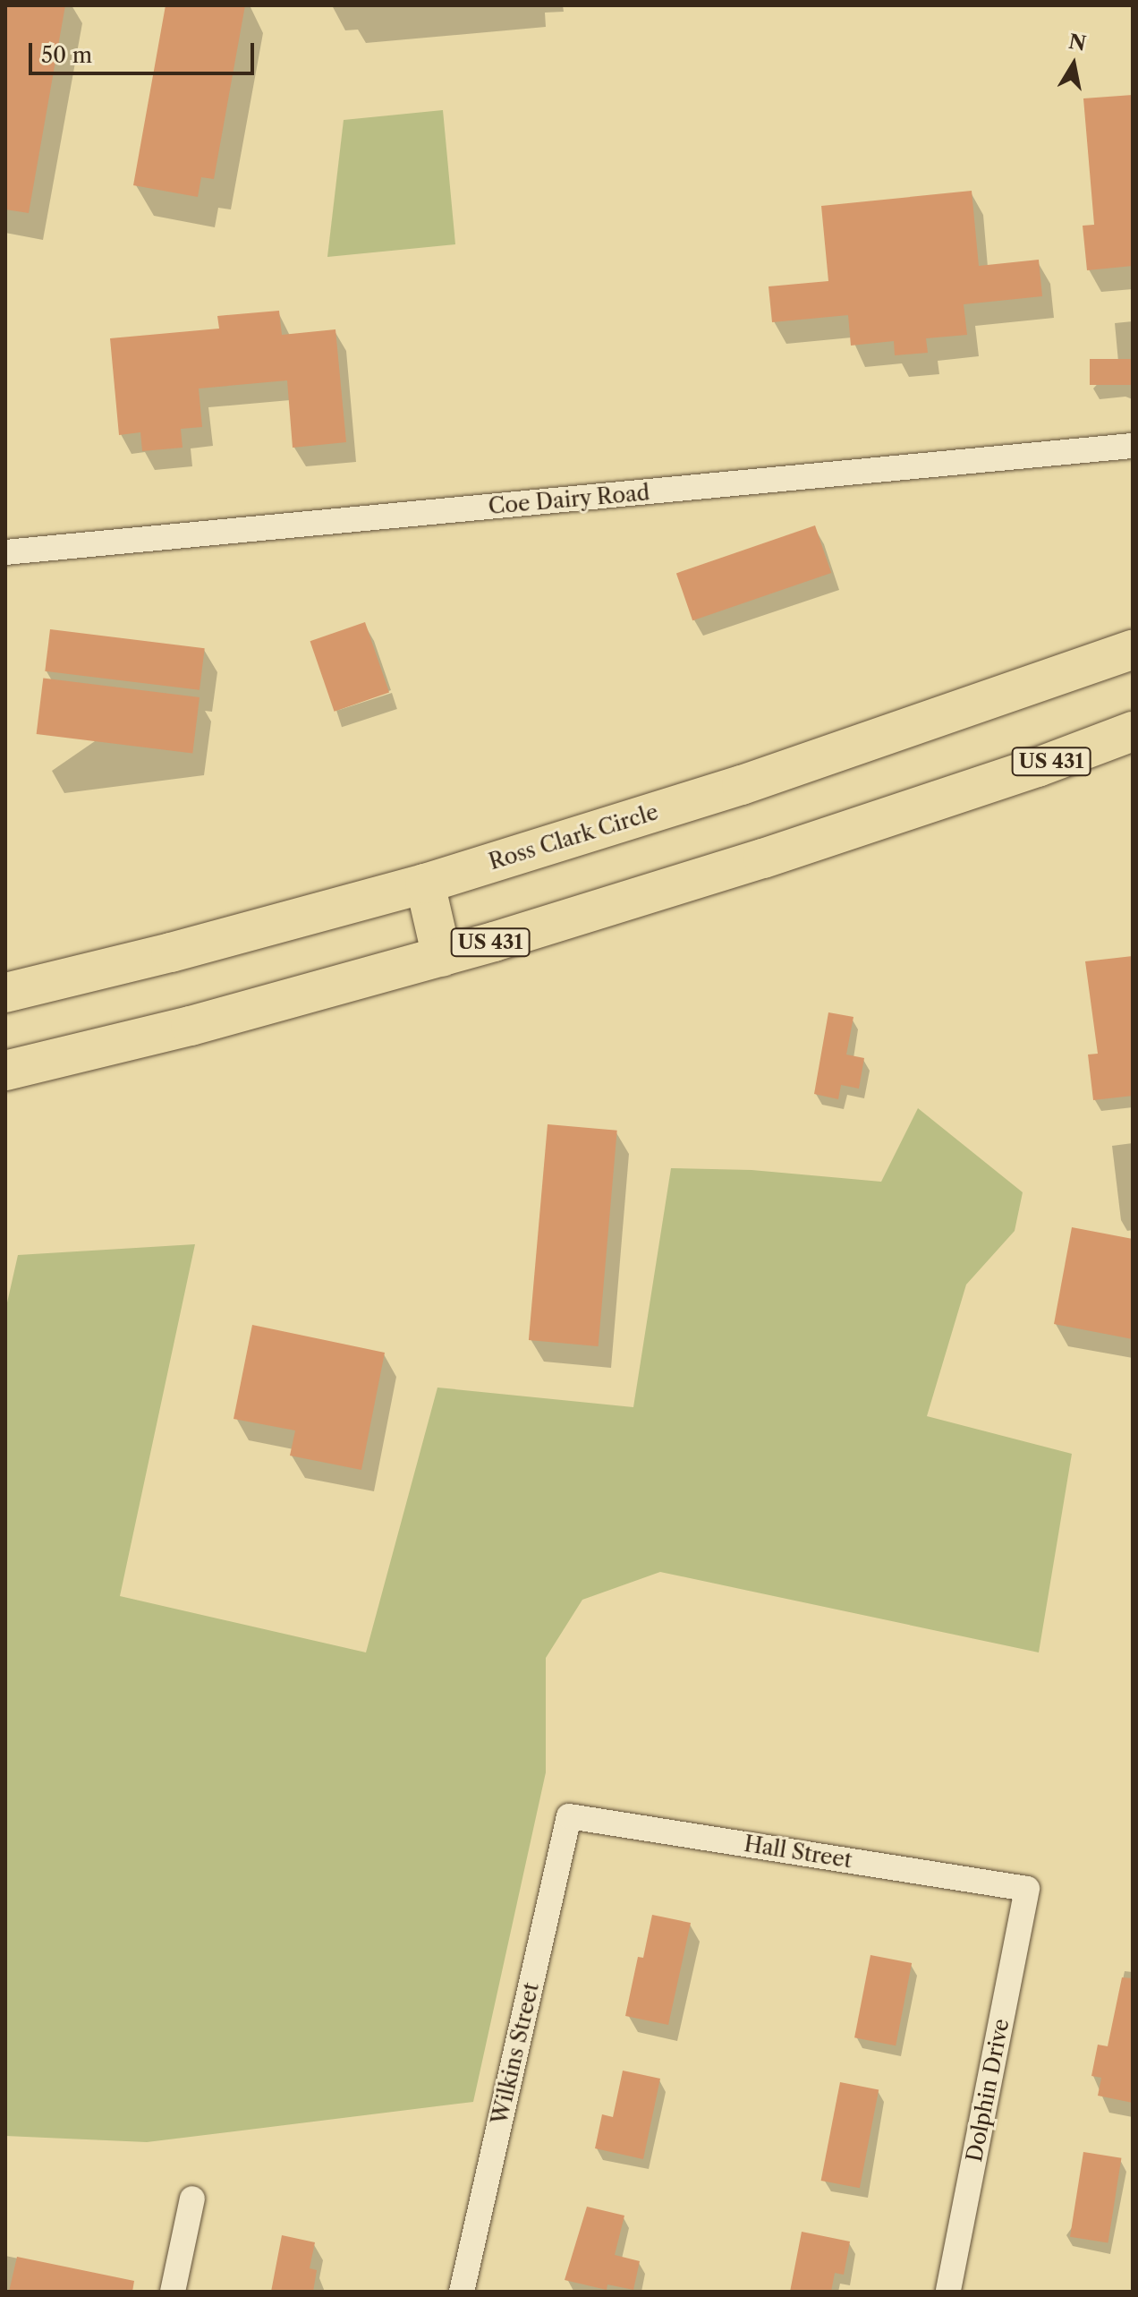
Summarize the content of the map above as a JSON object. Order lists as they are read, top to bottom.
{
  "streets": {
    "highway": ["US 431", "Ross Clark Circle"],
    "street": [
      "Coe Dairy Road",
      "Hall Street",
      "Wilkins Street",
      "Dolphin Drive"
    ]
  },
  "crossings": [
    ["Hall Street", "Wilkins Street"],
    ["Hall Street", "Dolphin Drive"]
  ],
  "scale_bar": "50 m",
  "north": "top"
}
